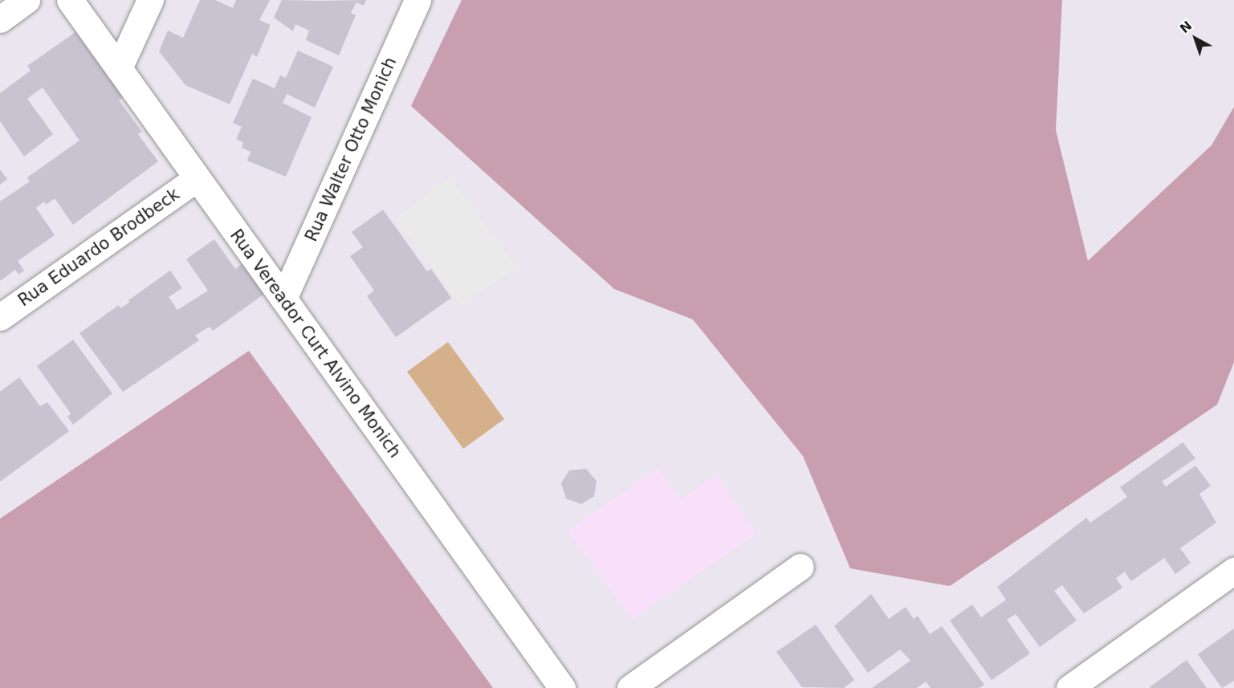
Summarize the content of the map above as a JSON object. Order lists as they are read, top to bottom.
{
  "streets": {
    "street": ["Rua Walter Otto Monich", "Rua Eduardo Brodbeck", "Rua Vereador Curt Alvino Monich"]
  },
  "crossings": [
    ["Rua Walter Otto Monich", "Rua Vereador Curt Alvino Monich"],
    ["Rua Eduardo Brodbeck", "Rua Vereador Curt Alvino Monich"]
  ],
  "north": "top left"
}
